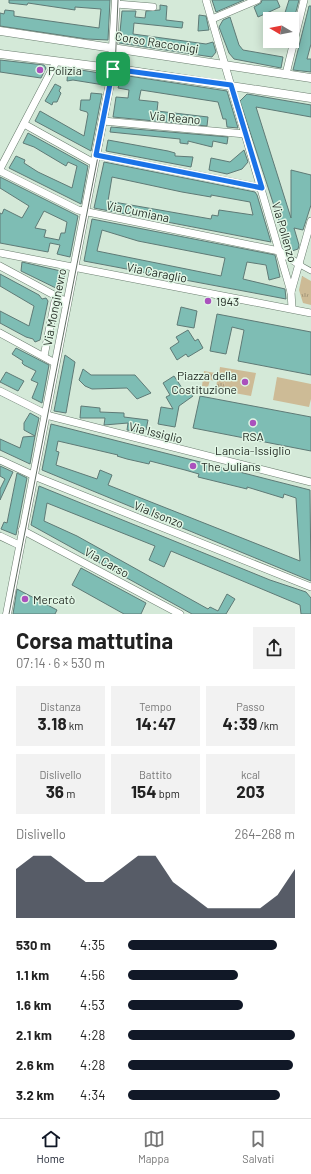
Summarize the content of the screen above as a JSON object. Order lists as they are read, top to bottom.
{
  "streets": {
    "street": [
      "Corso Racconigi",
      "Via Reano",
      "Via Cumiana",
      "Via Pollenzo",
      "Via Caraglio",
      "Via Monginevro",
      "Via Issiglio",
      "Via Isonzo",
      "Via Carso"
    ]
  },
  "crossings": [
    ["Corso Racconigi", "Via Pollenzo"],
    ["Corso Racconigi", "Via Monginevro"],
    ["Via Reano", "Via Pollenzo"],
    ["Via Reano", "Via Monginevro"],
    ["Via Cumiana", "Via Pollenzo"],
    ["Via Cumiana", "Via Monginevro"],
    ["Via Pollenzo", "Via Caraglio"],
    ["Via Caraglio", "Via Monginevro"],
    ["Via Monginevro", "Via Issiglio"],
    ["Via Monginevro", "Via Isonzo"],
    ["Via Monginevro", "Via Carso"]
  ],
  "places": [
    "Polizia",
    "1943",
    "Piazza della Costituzione",
    "RSA Lancia-Issiglio",
    "The Julians",
    "Mercatò"
  ],
  "north": "left",
  "page": {
    "heading": ["Corsa mattutina", "07:14 · 6 × 530 m"],
    "stats": [
      ["Distanza", "3.18 km"],
      ["Tempo", "14:47"],
      ["Passo", "4:39 /km"],
      ["Dislivello", "36 m"],
      ["Battito", "154 bpm"],
      ["kcal", "203"]
    ],
    "chart": ["Dislivello", "264–268 m"],
    "list": [
      {
        "name": "530 m",
        "note": "4:35"
      },
      {
        "name": "1.1 km",
        "note": "4:56"
      },
      {
        "name": "1.6 km",
        "note": "4:53"
      },
      {
        "name": "2.1 km",
        "note": "4:28"
      },
      {
        "name": "2.6 km",
        "note": "4:28"
      },
      {
        "name": "3.2 km",
        "note": "4:34"
      }
    ],
    "tabs": ["Home", "Mappa", "Salvati"]
  }
}
